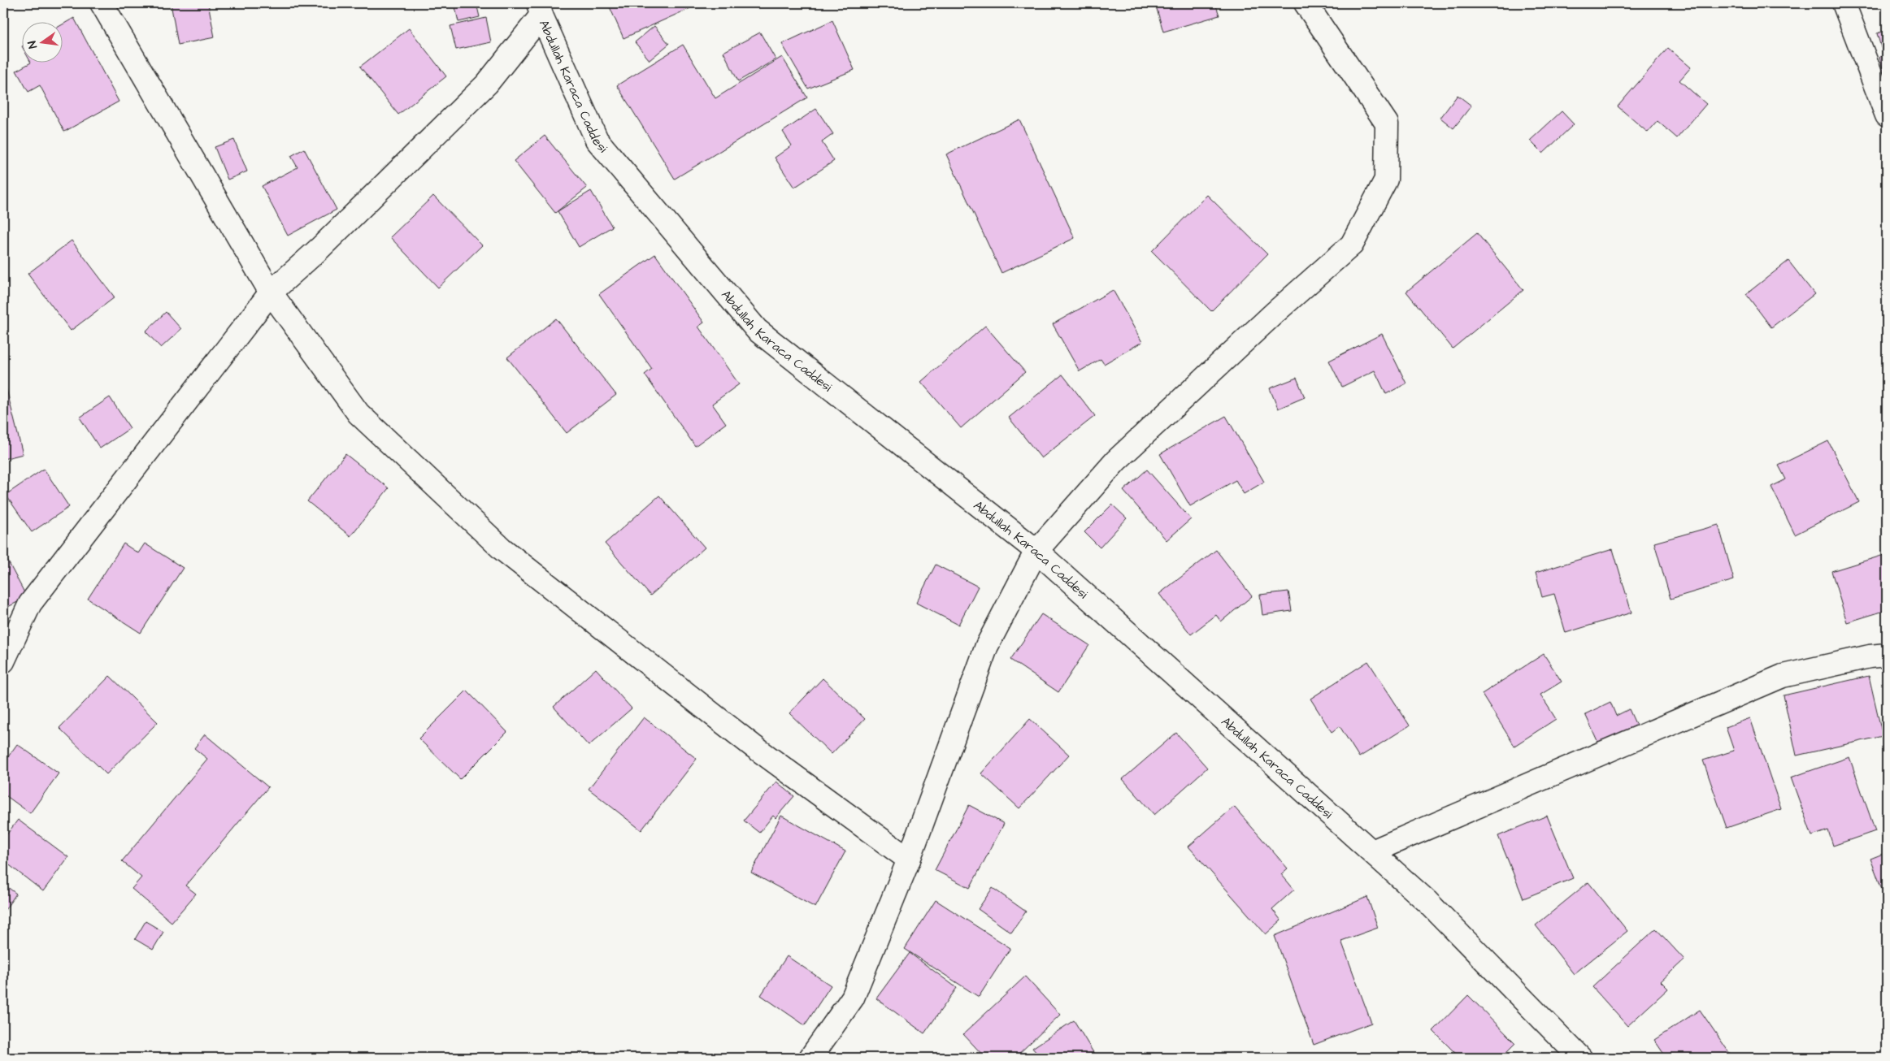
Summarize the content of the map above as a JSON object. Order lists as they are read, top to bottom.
{
  "streets": {
    "street": ["Abdullah Karaca Caddesi"]
  },
  "north": "left"
}
